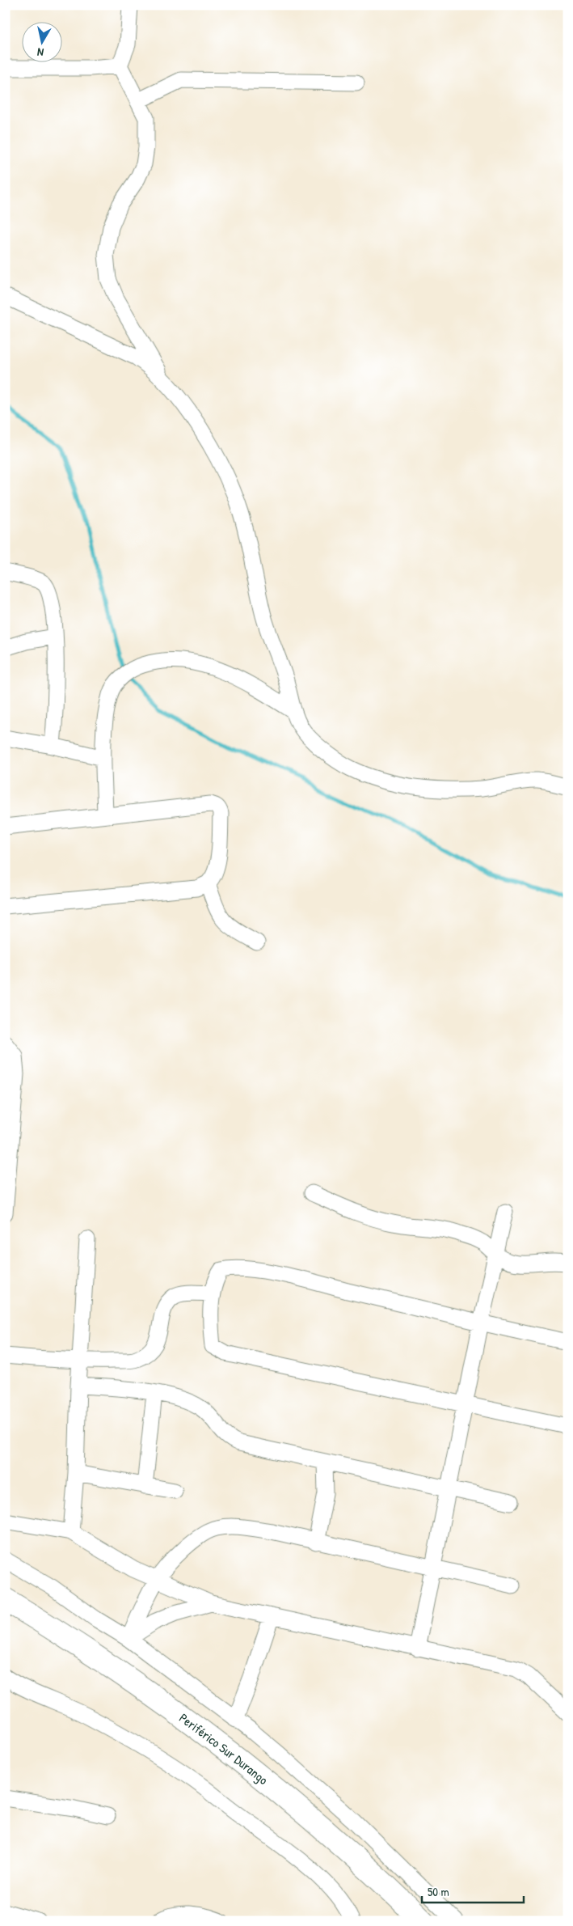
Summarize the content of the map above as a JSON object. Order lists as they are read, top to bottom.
{
  "streets": {
    "highway": ["Periférico Sur Durango"]
  },
  "scale_bar": "50 m",
  "north": "bottom"
}
